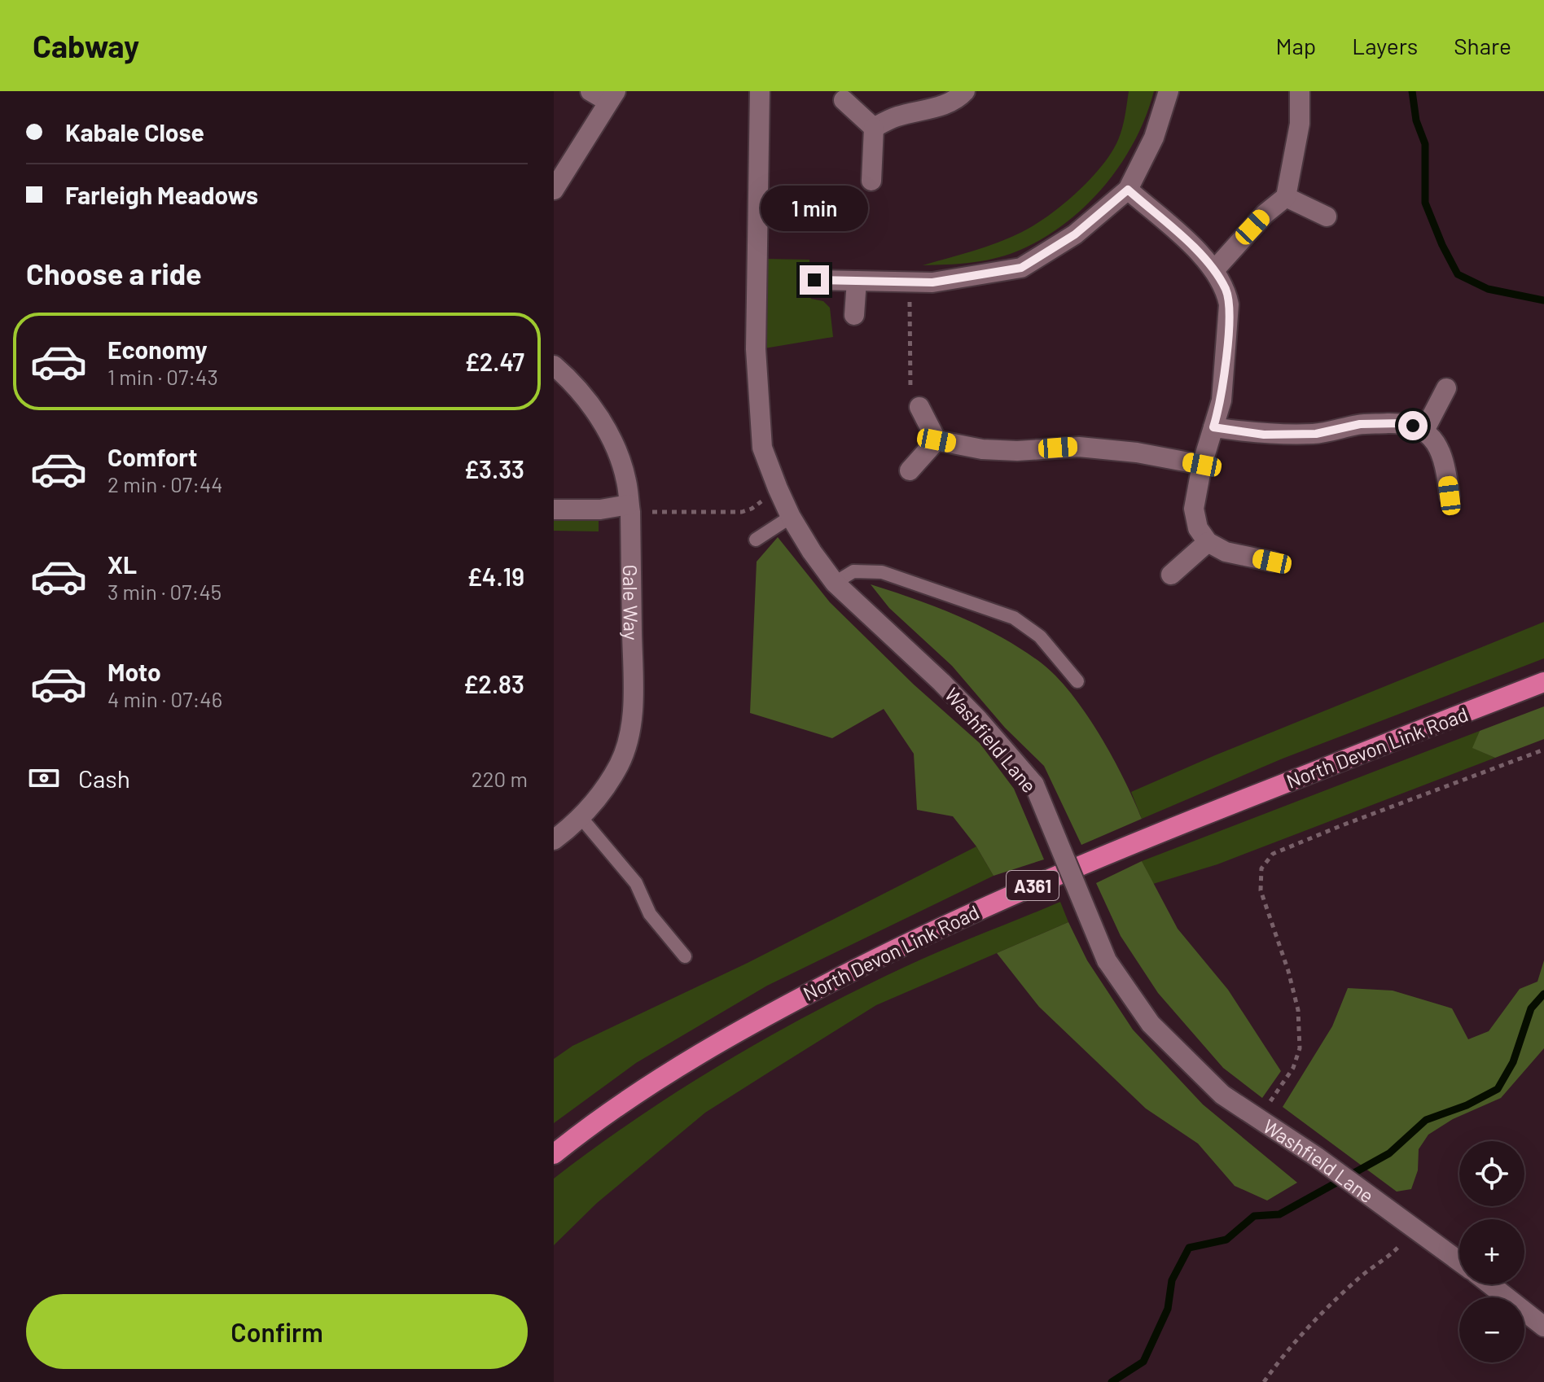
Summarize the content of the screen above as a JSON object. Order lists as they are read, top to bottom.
{
  "streets": {
    "highway": ["North Devon Link Road", "A361"],
    "street": ["Gale Way", "Washfield Lane"]
  },
  "page": {
    "header": "Cabway",
    "nav": ["Map", "Layers", "Share"],
    "banner": ["Kabale Close", "Farleigh Meadows"],
    "bubble": "1 min",
    "heading": "Choose a ride",
    "list": [
      {
        "name": "Economy",
        "note": "1 min · 07:43",
        "value": "£2.47"
      },
      {
        "name": "Comfort",
        "note": "2 min · 07:44",
        "value": "£3.33"
      },
      {
        "name": "XL",
        "note": "3 min · 07:45",
        "value": "£4.19"
      },
      {
        "name": "Moto",
        "note": "4 min · 07:46",
        "value": "£2.83"
      }
    ],
    "pay": ["Cash", "220 m"],
    "map_buttons": ["+", "−"],
    "buttons": "Confirm"
  }
}
